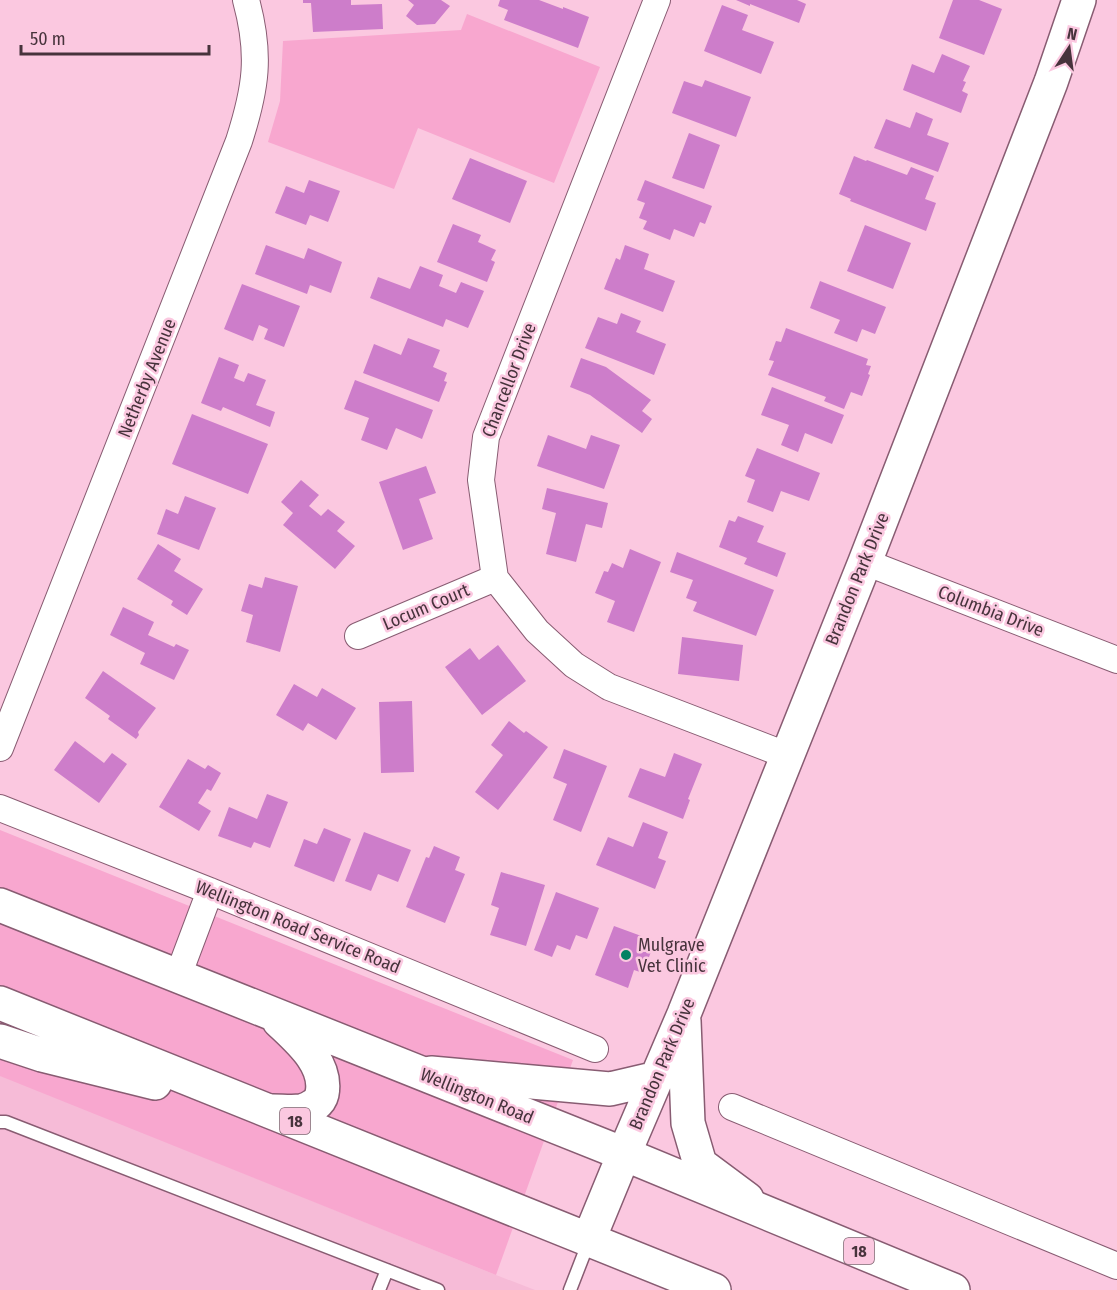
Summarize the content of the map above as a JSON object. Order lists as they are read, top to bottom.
{
  "streets": {
    "main road": ["Brandon Park Drive", "Wellington Road", "18"],
    "street": [
      "Netherby Avenue",
      "Chancellor Drive",
      "Locum Court",
      "Columbia Drive",
      "Wellington Road Service Road"
    ]
  },
  "crossings": [
    ["Chancellor Drive", "Locum Court"],
    ["Brandon Park Drive", "Columbia Drive"],
    ["Brandon Park Drive", "Wellington Road"],
    ["Brandon Park Drive", "18"]
  ],
  "places": ["Mulgrave Vet Clinic"],
  "scale_bar": "50 m",
  "north": "top"
}
